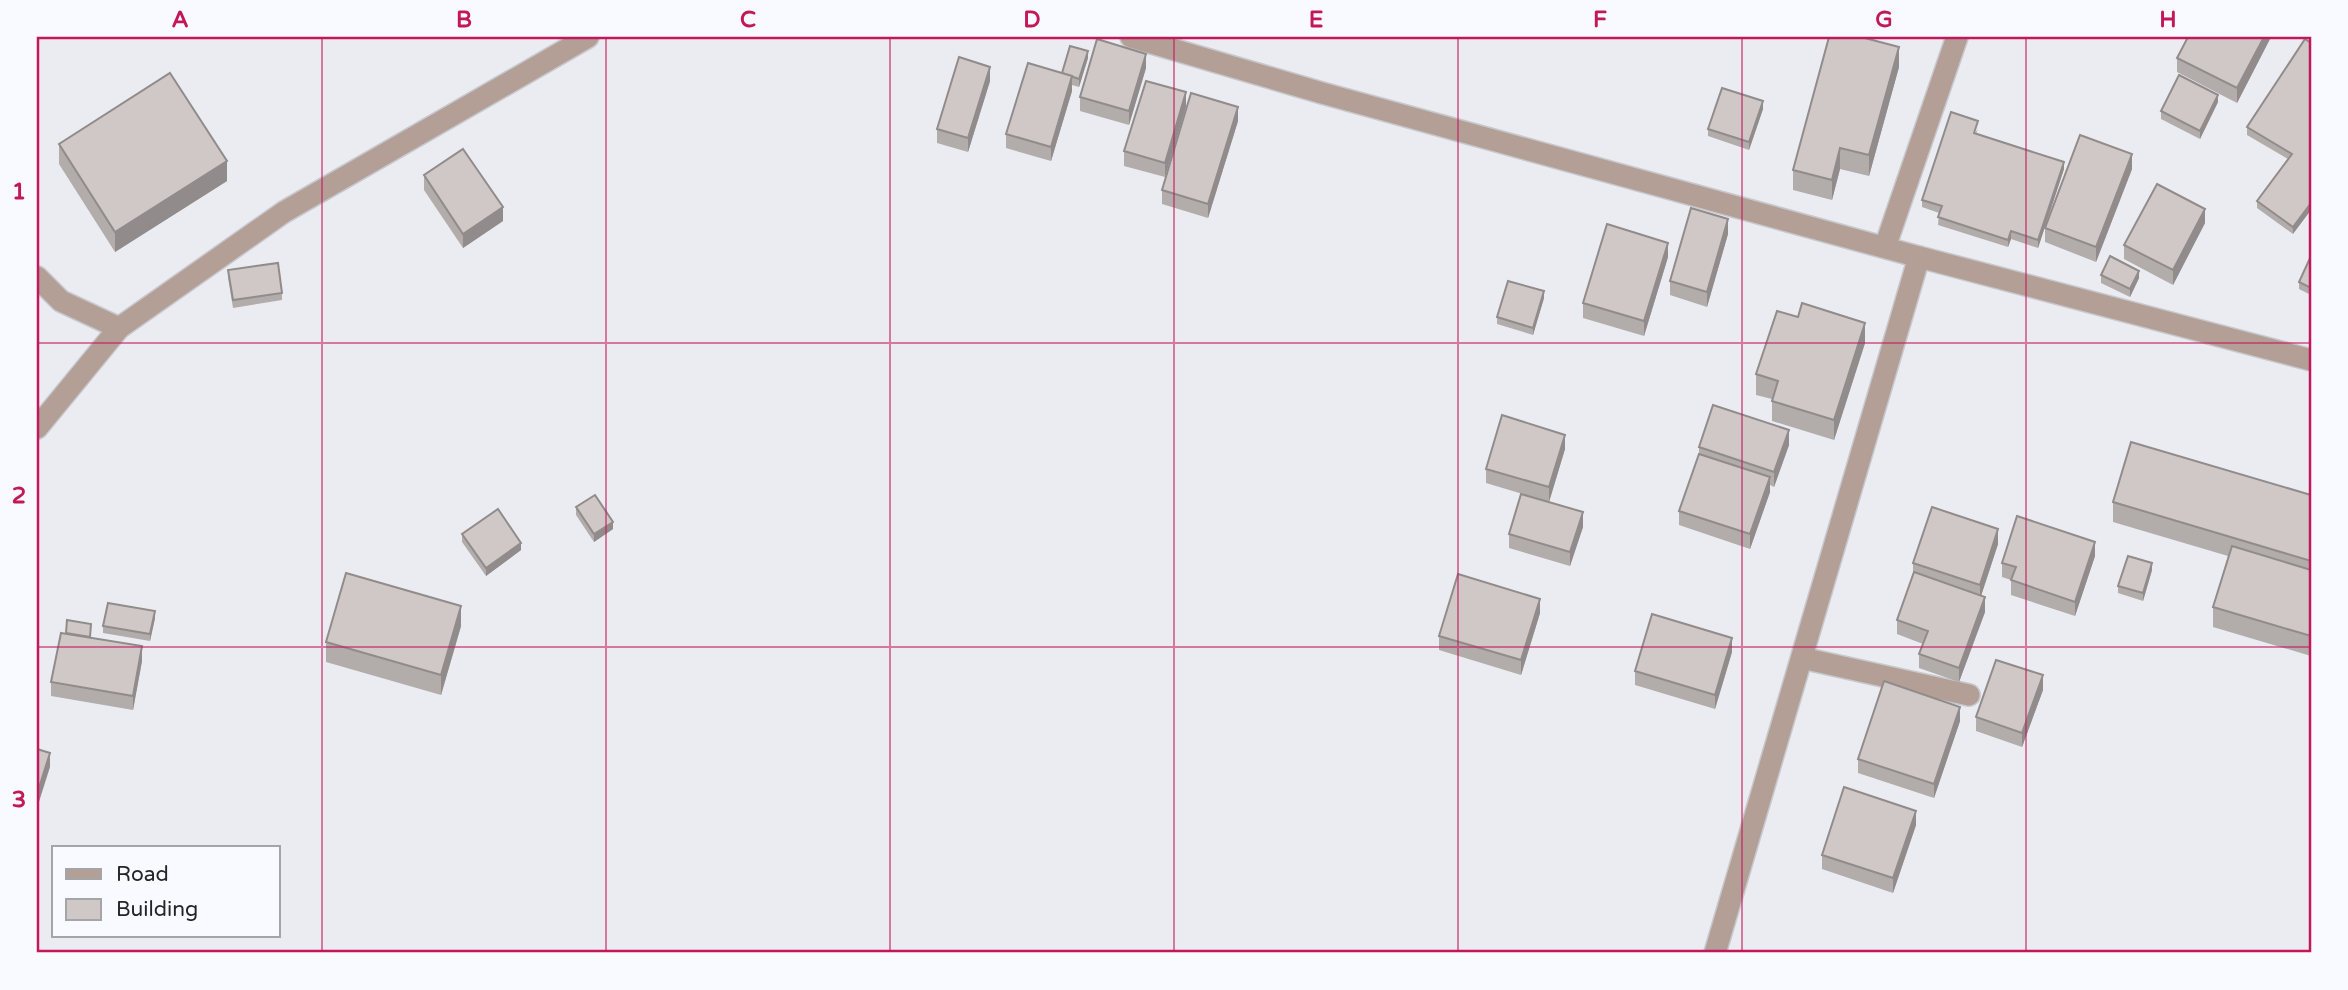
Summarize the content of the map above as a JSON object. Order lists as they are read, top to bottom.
{
  "legend": ["Road", "Building"],
  "grid": {
    "columns": [
      "A",
      "B",
      "C",
      "D",
      "E",
      "F",
      "G",
      "H"
    ],
    "rows": ["1", "2", "3"]
  }
}
